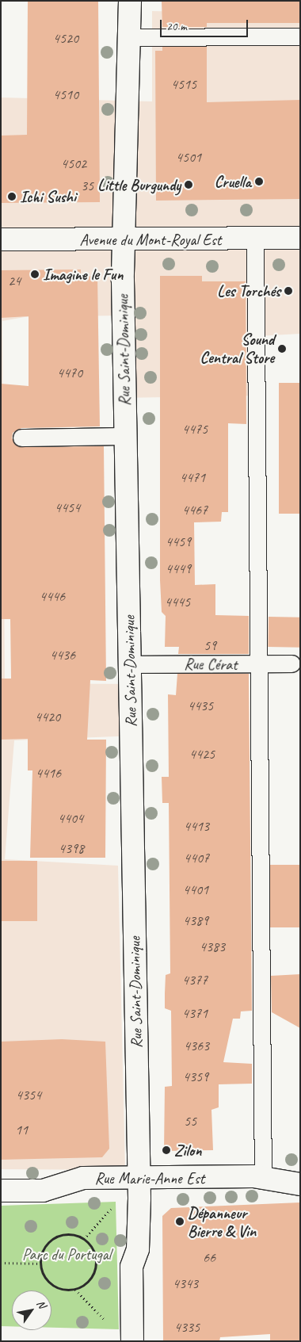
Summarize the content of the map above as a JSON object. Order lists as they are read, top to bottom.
{
  "streets": {
    "street": ["Avenue du Mont-Royal Est", "Rue Saint-Dominique", "Rue Marie-Anne Est"],
    "lane": ["Rue Cérat"]
  },
  "crossings": [
    ["Avenue du Mont-Royal Est", "Rue Saint-Dominique"],
    ["Rue Saint-Dominique", "Rue Cérat"],
    ["Rue Saint-Dominique", "Rue Marie-Anne Est"]
  ],
  "parks": ["Parc du Portugal"],
  "places": [
    "Cruella",
    "Little Burgundy",
    "Ichi Sushi",
    "Imagine le Fun",
    "Les Torchés",
    "Sound Central Store",
    "Zilon",
    "Dépanneur Bierre & Vin"
  ],
  "house_numbers": [
    "4520",
    "4515",
    "4510",
    "4501",
    "4502",
    "35",
    "24",
    "4470",
    "4475",
    "4471",
    "4454",
    "4467",
    "4459",
    "4449",
    "4446",
    "4445",
    "59",
    "4436",
    "4435",
    "4420",
    "4425",
    "4416",
    "4404",
    "4413",
    "4398",
    "4407",
    "4401",
    "4389",
    "4383",
    "4377",
    "4371",
    "4363",
    "4359",
    "4354",
    "55",
    "11",
    "66",
    "4343",
    "4335"
  ],
  "scale_bar": "20 m",
  "north": "top right"
}
